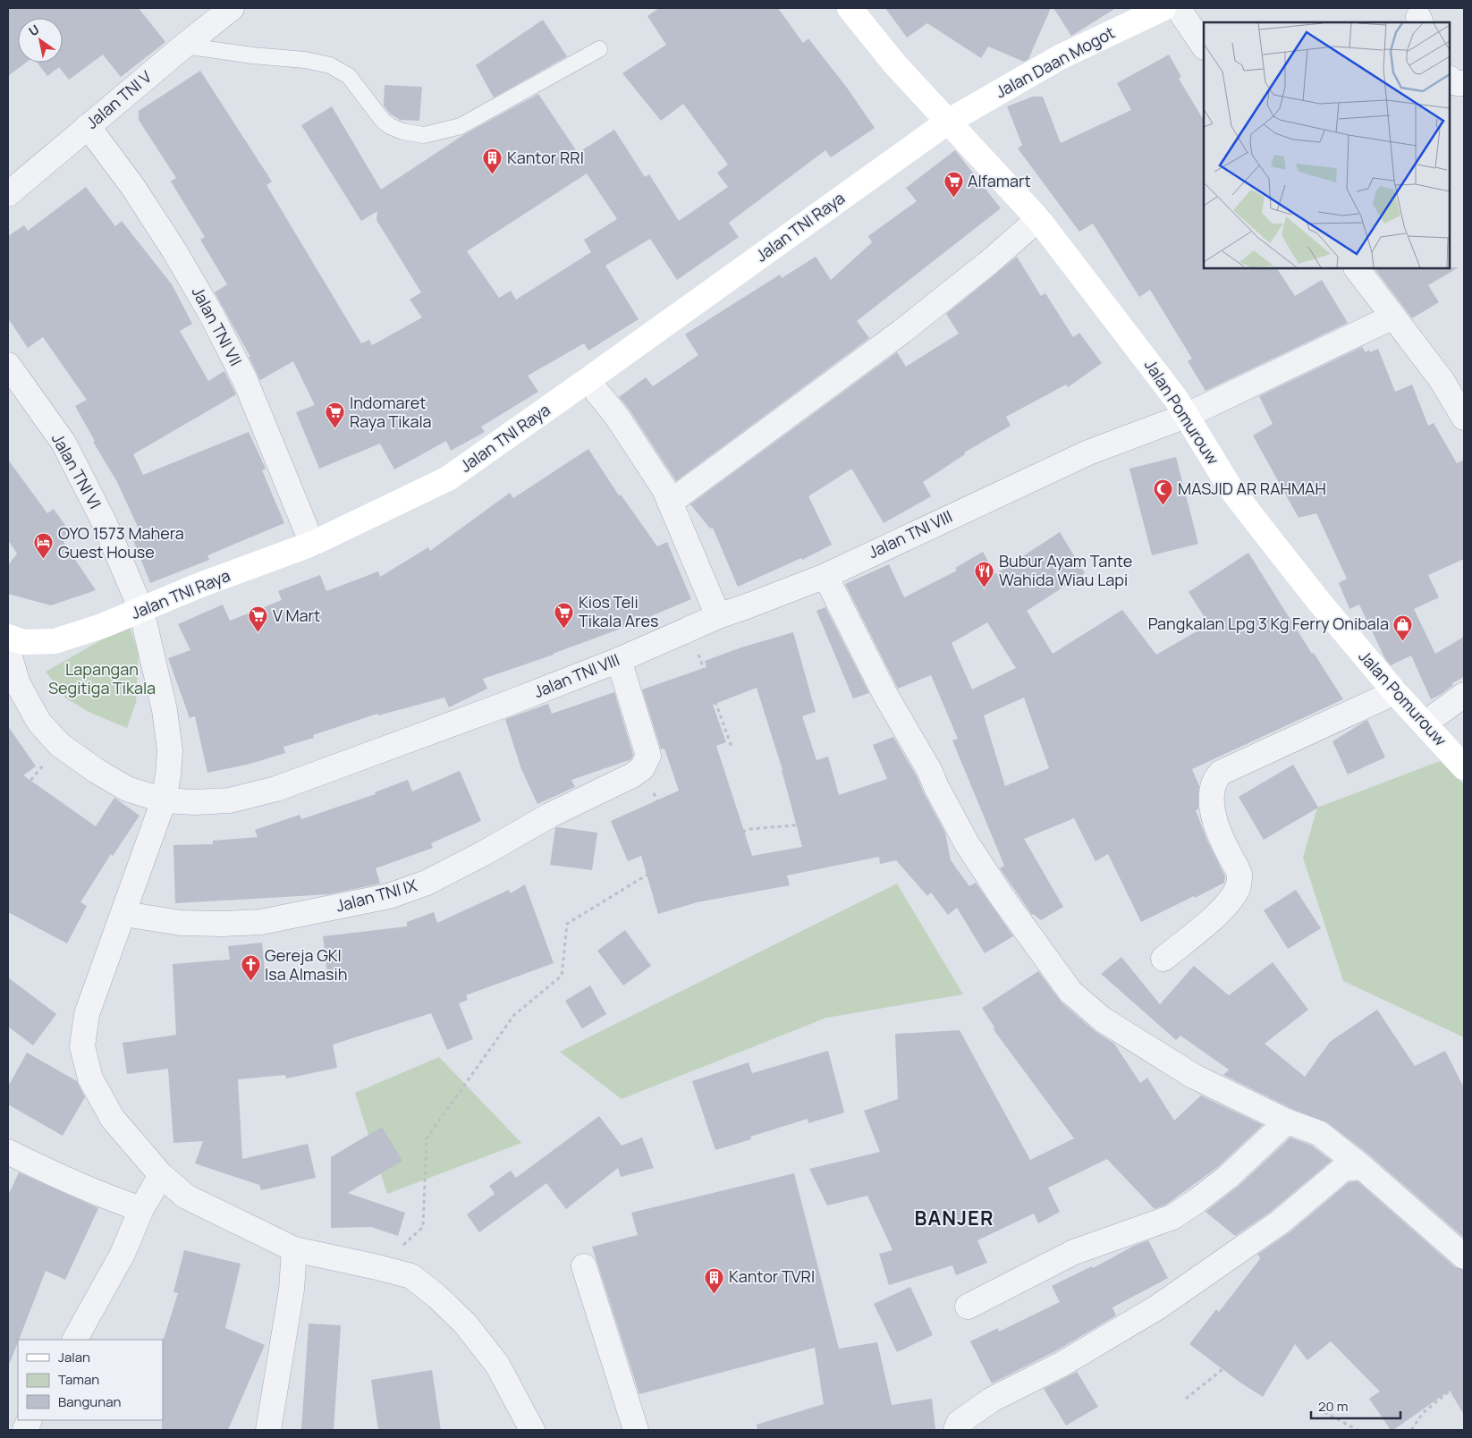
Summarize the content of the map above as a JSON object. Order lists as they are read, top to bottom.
{
  "streets": {
    "main road": ["Jalan Daan Mogot", "Jalan TNI Raya", "Jalan Pomurouw"],
    "street": [
      "Jalan TNI V",
      "Jalan TNI VII",
      "Jalan TNI VI",
      "Jalan TNI VIII",
      "Jalan TNI IX"
    ]
  },
  "crossings": [
    ["Jalan Daan Mogot", "Jalan TNI Raya"],
    ["Jalan Daan Mogot", "Jalan Pomurouw"],
    ["Jalan TNI V", "Jalan TNI VII"],
    ["Jalan TNI Raya", "Jalan TNI VII"],
    ["Jalan TNI Raya", "Jalan Pomurouw"],
    ["Jalan TNI Raya", "Jalan TNI VI"],
    ["Jalan Pomurouw", "Jalan TNI VIII"],
    ["Jalan TNI VI", "Jalan TNI VIII"],
    ["Jalan TNI VI", "Jalan TNI IX"]
  ],
  "districts": ["BANJER"],
  "parks": ["Lapangan Segitiga Tikala"],
  "places": {
    "building": ["Kantor RRI", "Kantor TVRI"],
    "supermarket": [
      "Alfamart",
      "Indomaret Raya Tikala",
      "Kios Teli Tikala Ares",
      "V Mart"
    ],
    "mosque": ["MASJID AR RAHMAH"],
    "hotel": ["OYO 1573 Mahera Guest House"],
    "restaurant": ["Bubur Ayam Tante Wahida Wiau Lapi"],
    "shop": ["Pangkalan Lpg 3 Kg Ferry Onibala"],
    "church": ["Gereja GKI Isa Almasih"]
  },
  "legend": ["Jalan", "Taman", "Bangunan"],
  "scale_bar": "20 m",
  "north": "top left"
}
